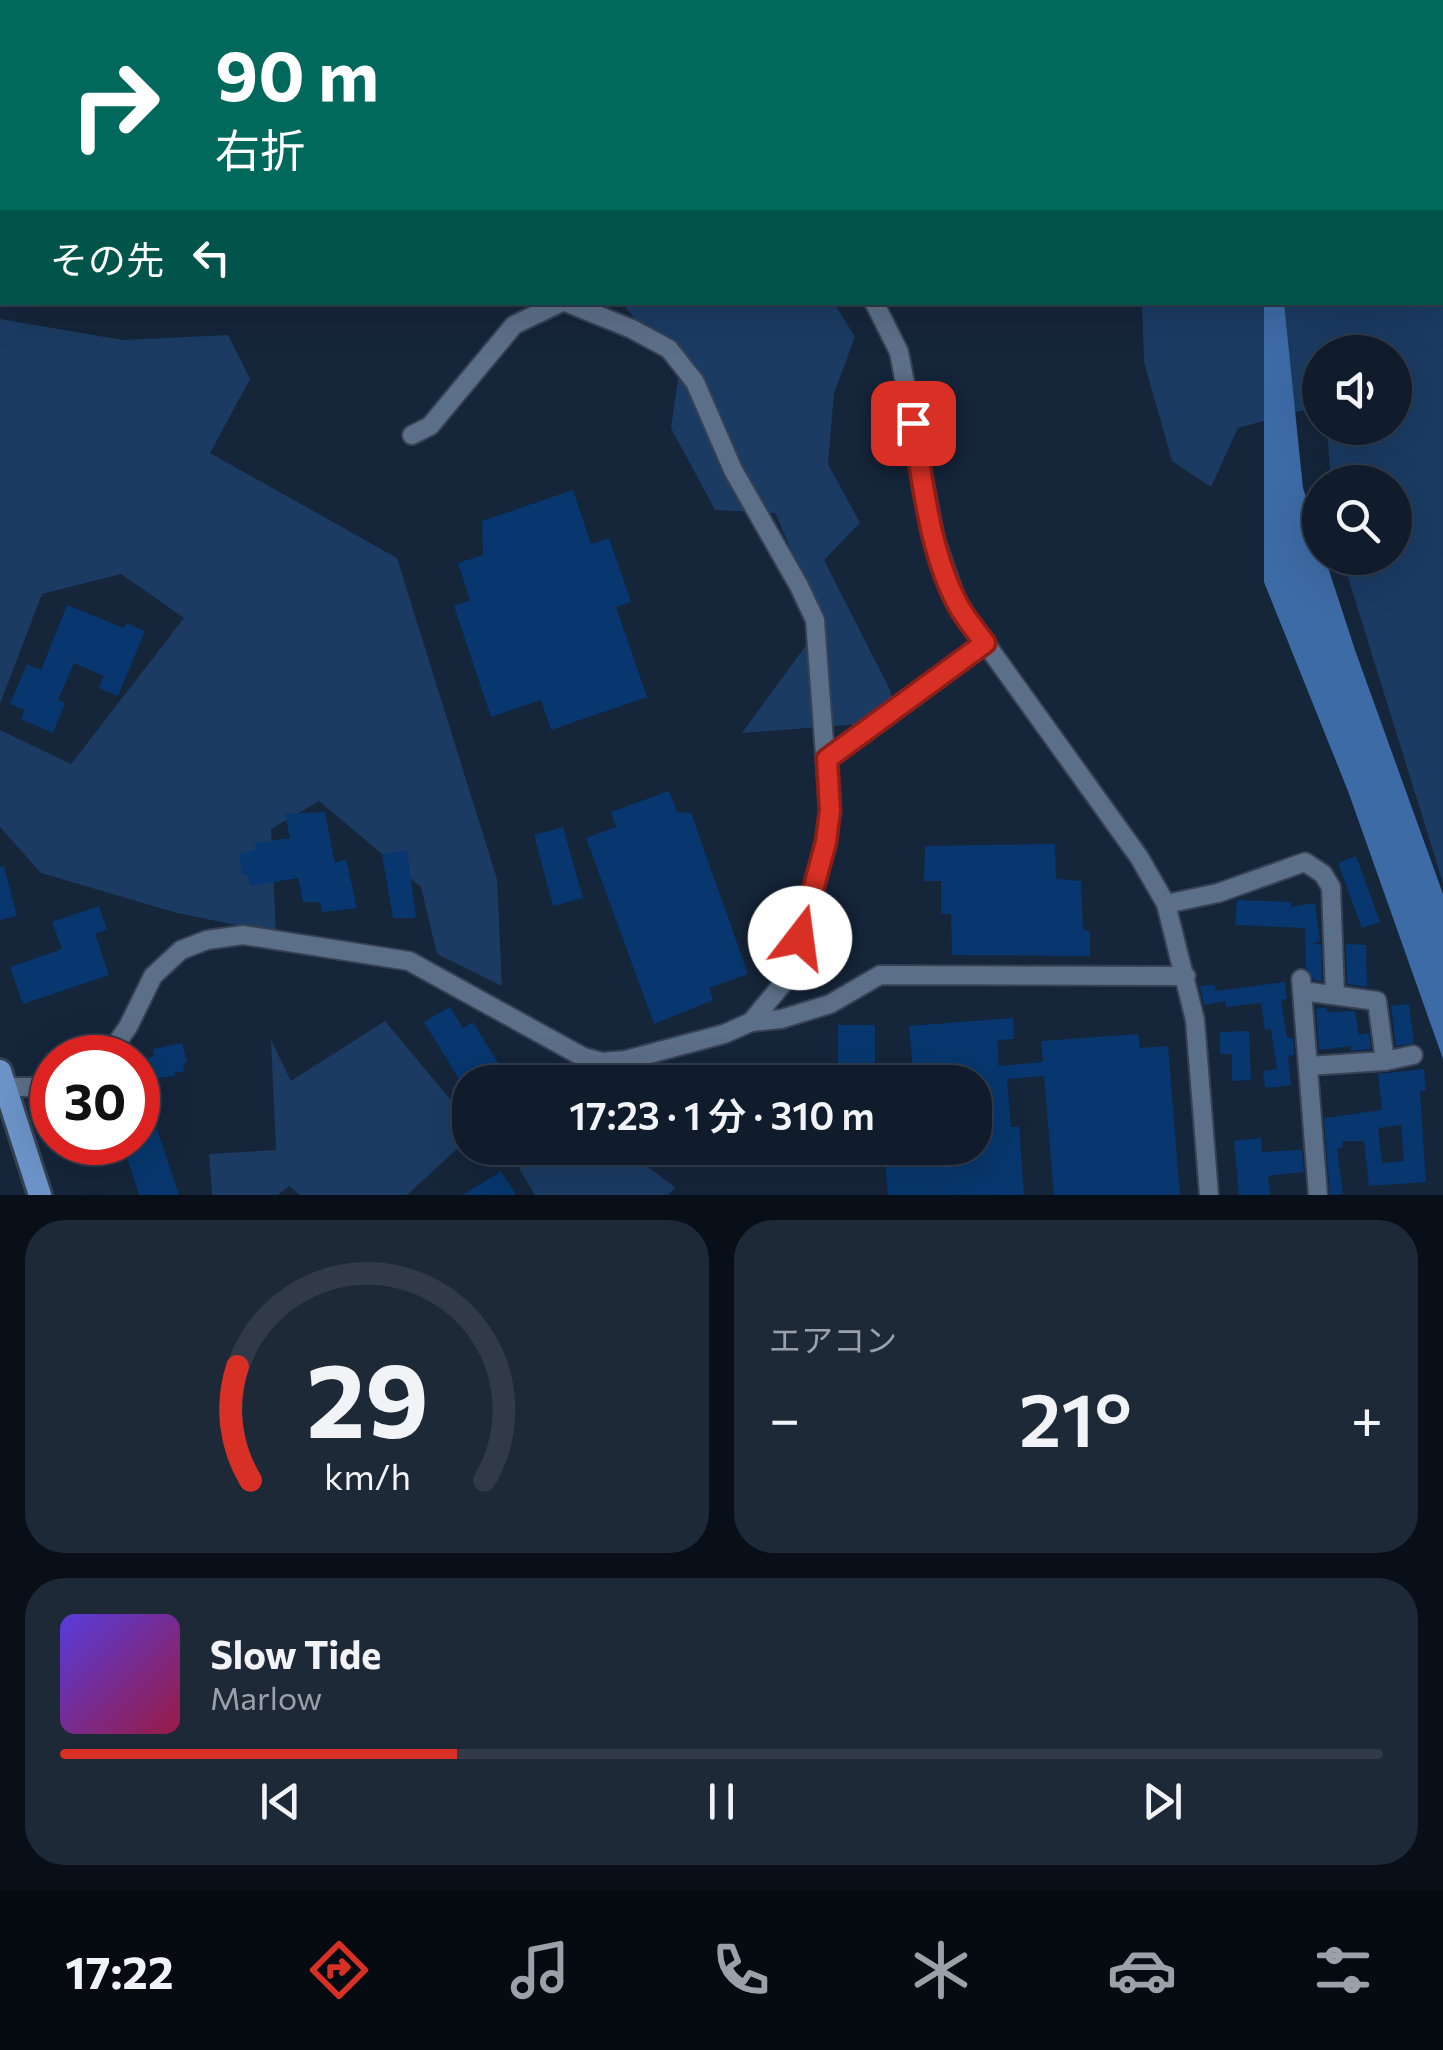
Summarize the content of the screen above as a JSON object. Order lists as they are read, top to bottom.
{
  "page": {
    "turn": ["90 m", "右折"],
    "then": "その先",
    "limit": "30",
    "trip": "17:23 · 1 分 · 310 m",
    "tile": "エアコン",
    "heat": ["−", "21°", "+"],
    "song": ["Slow Tide", "Marlow"],
    "tabs": "17:22",
    "gauge": ["29", "km/h"]
  }
}
